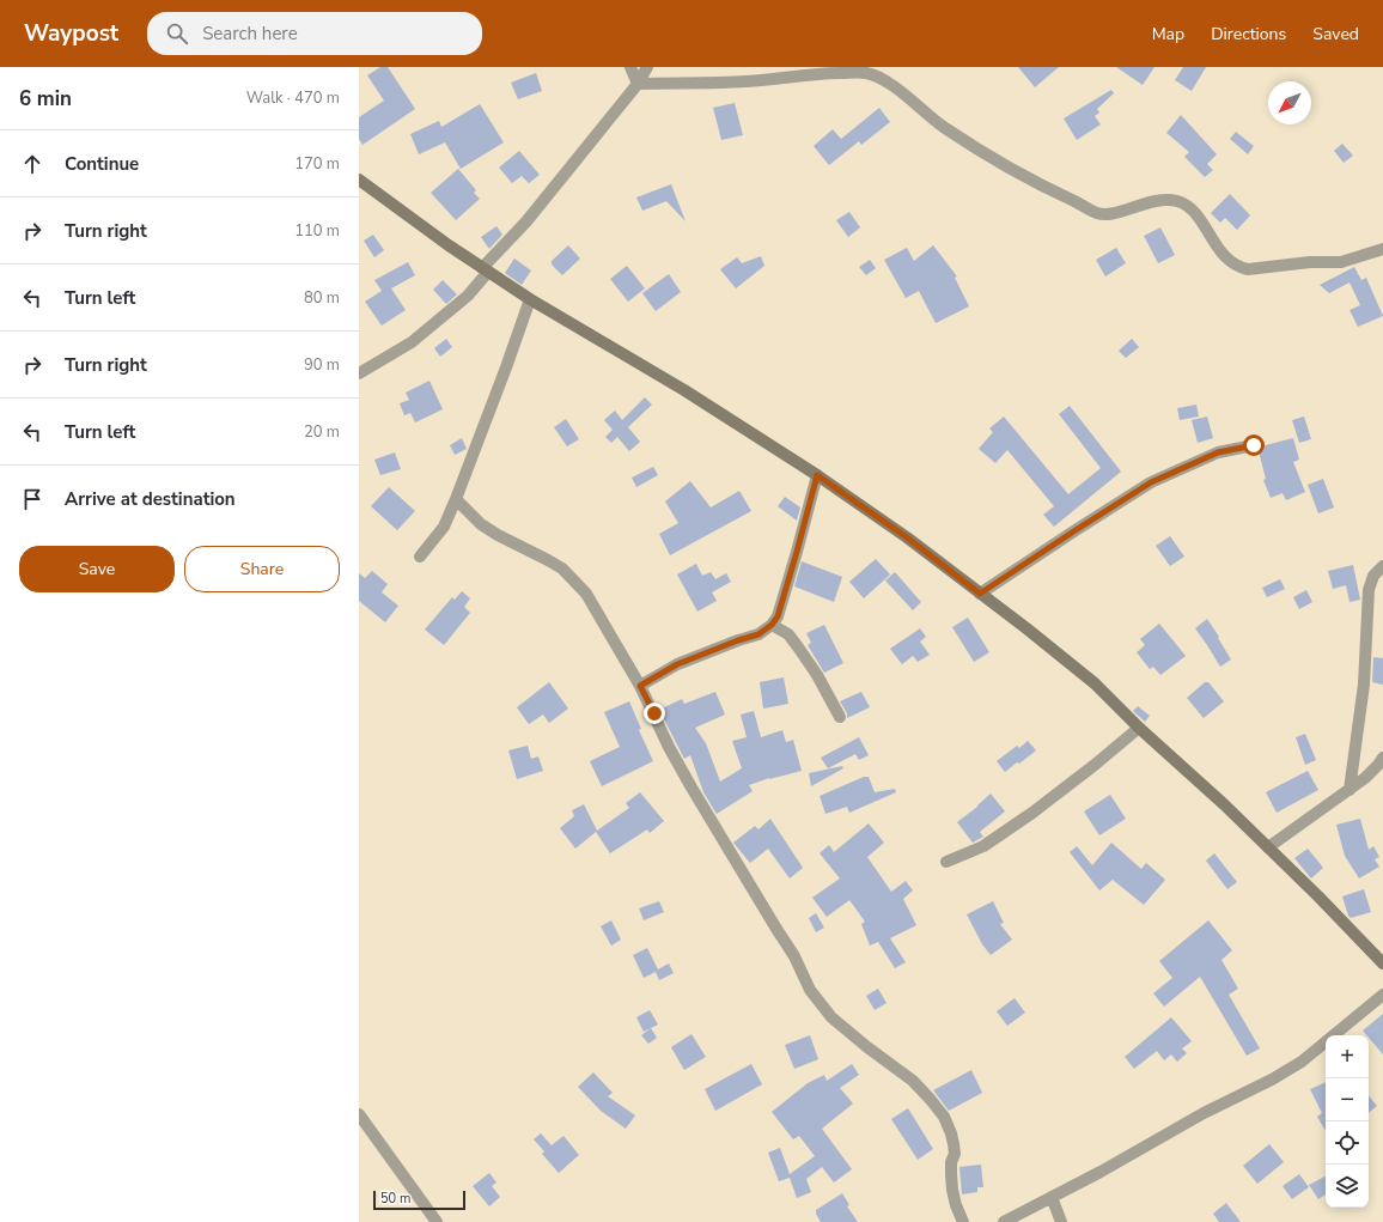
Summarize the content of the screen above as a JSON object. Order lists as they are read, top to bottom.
{
  "scale_bar": "50 m",
  "north": "bottom left",
  "page": {
    "header": "Waypost",
    "search": "Search here",
    "nav": ["Map", "Directions", "Saved"],
    "heading": ["6 min", "Walk · 470 m"],
    "list": [
      ["Continue", "170 m"],
      ["Turn right", "110 m"],
      ["Turn left", "80 m"],
      ["Turn right", "90 m"],
      ["Turn left", "20 m"],
      "Arrive at destination"
    ],
    "buttons": ["Save", "Share"],
    "map_buttons": ["+", "−"],
    "scale": "50 m"
  }
}
